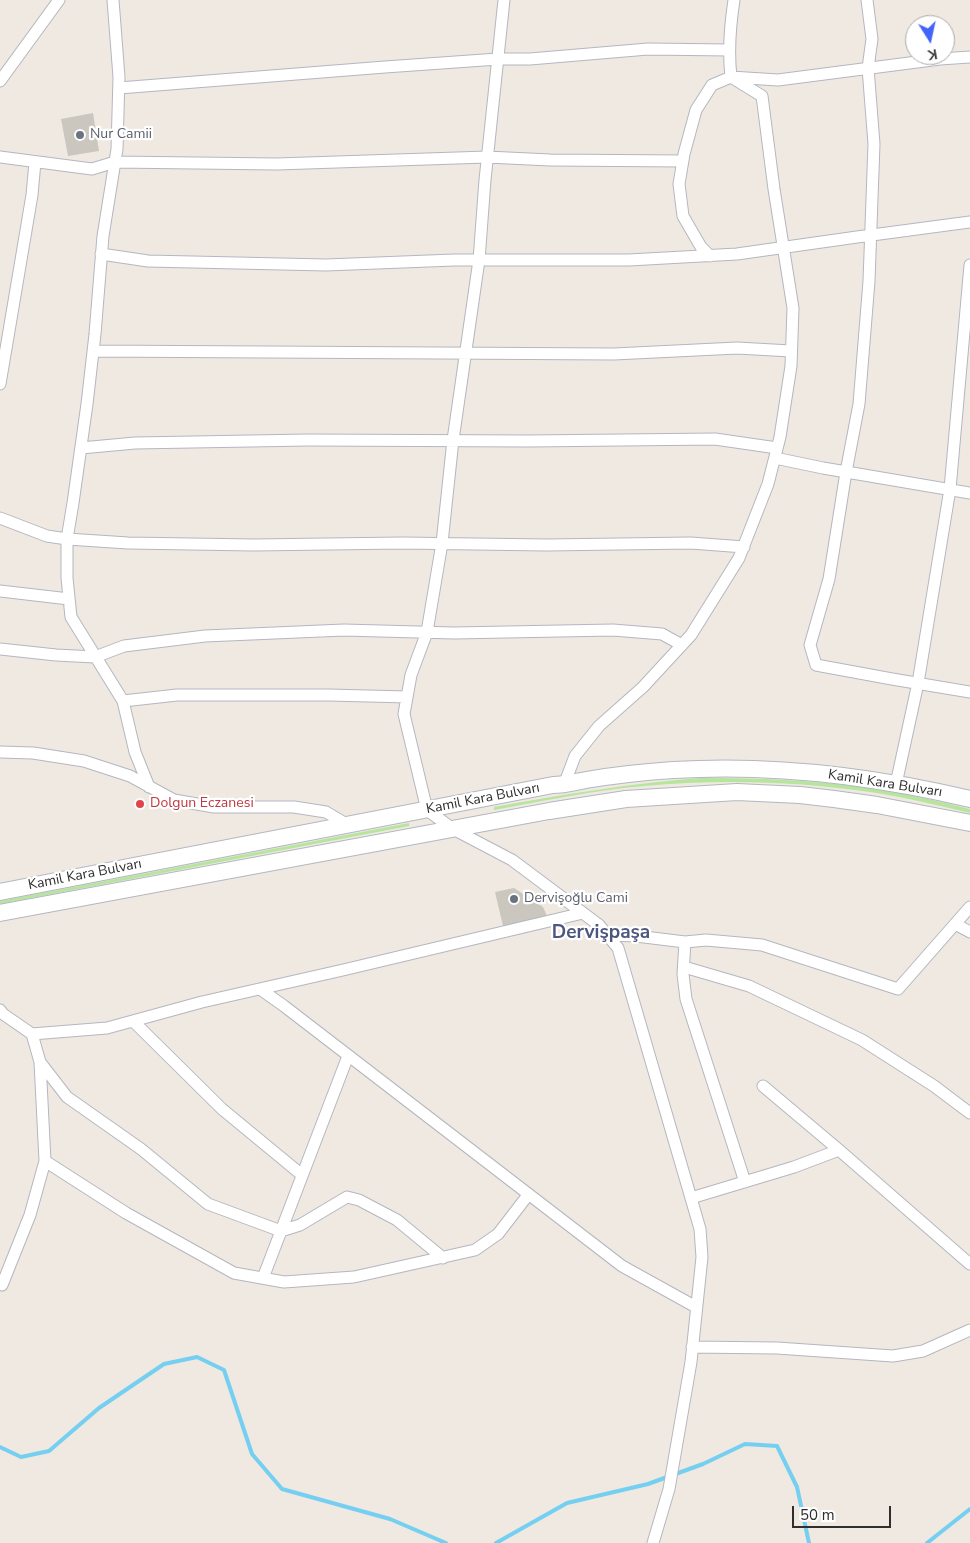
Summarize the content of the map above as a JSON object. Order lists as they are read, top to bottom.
{
  "streets": {
    "main road": ["Kamil Kara Bulvarı"]
  },
  "districts": ["Dervişpaşa"],
  "places": ["Nur Camii", "Dolgun Eczanesi", "Dervişoğlu Cami"],
  "scale_bar": "50 m",
  "north": "bottom"
}
